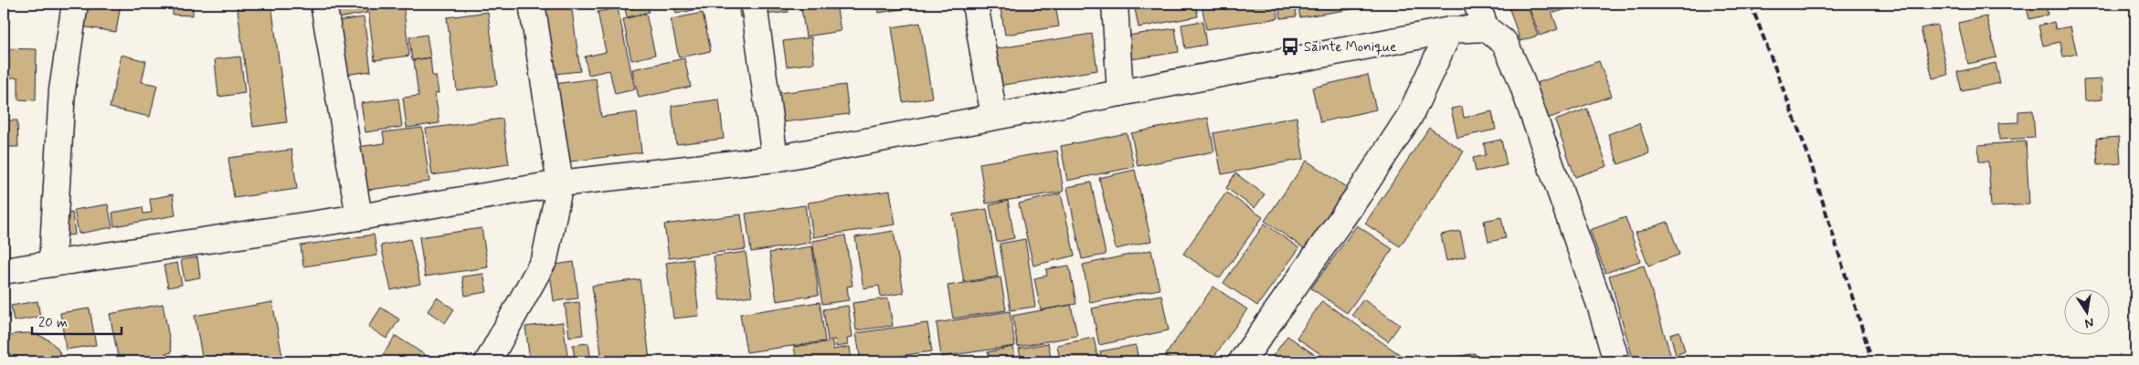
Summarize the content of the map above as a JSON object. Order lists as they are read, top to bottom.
{
  "places": {
    "bus stop": ["Sainte Monique"]
  },
  "scale_bar": "20 m",
  "north": "bottom"
}
